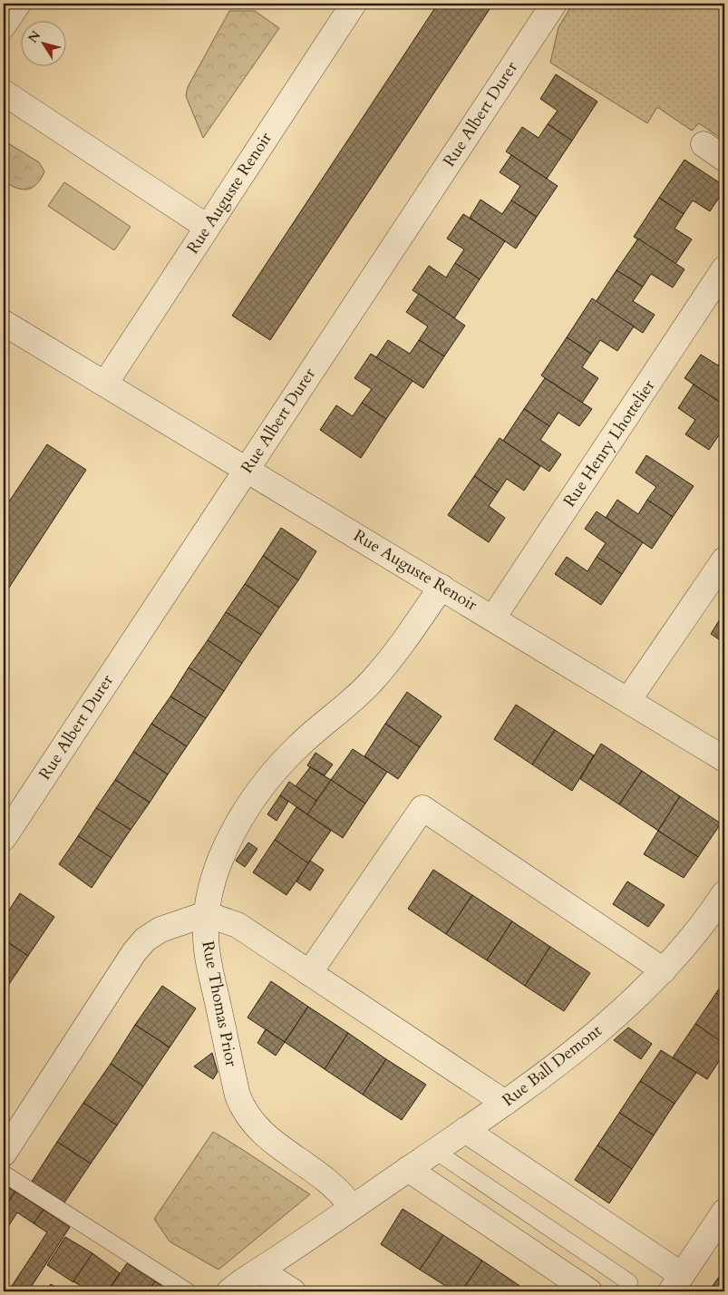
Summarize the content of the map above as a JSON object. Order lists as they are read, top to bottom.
{
  "streets": {
    "street": [
      "Rue Albert Durer",
      "Rue Auguste Renoir",
      "Rue Henry Lhottelier",
      "Rue Thomas Prior",
      "Rue Ball Demont"
    ]
  },
  "crossings": [
    ["Rue Albert Durer", "Rue Auguste Renoir"],
    ["Rue Auguste Renoir", "Rue Henry Lhottelier"],
    ["Rue Auguste Renoir", "Rue Thomas Prior"],
    ["Rue Thomas Prior", "Rue Ball Demont"]
  ],
  "north": "top left"
}
